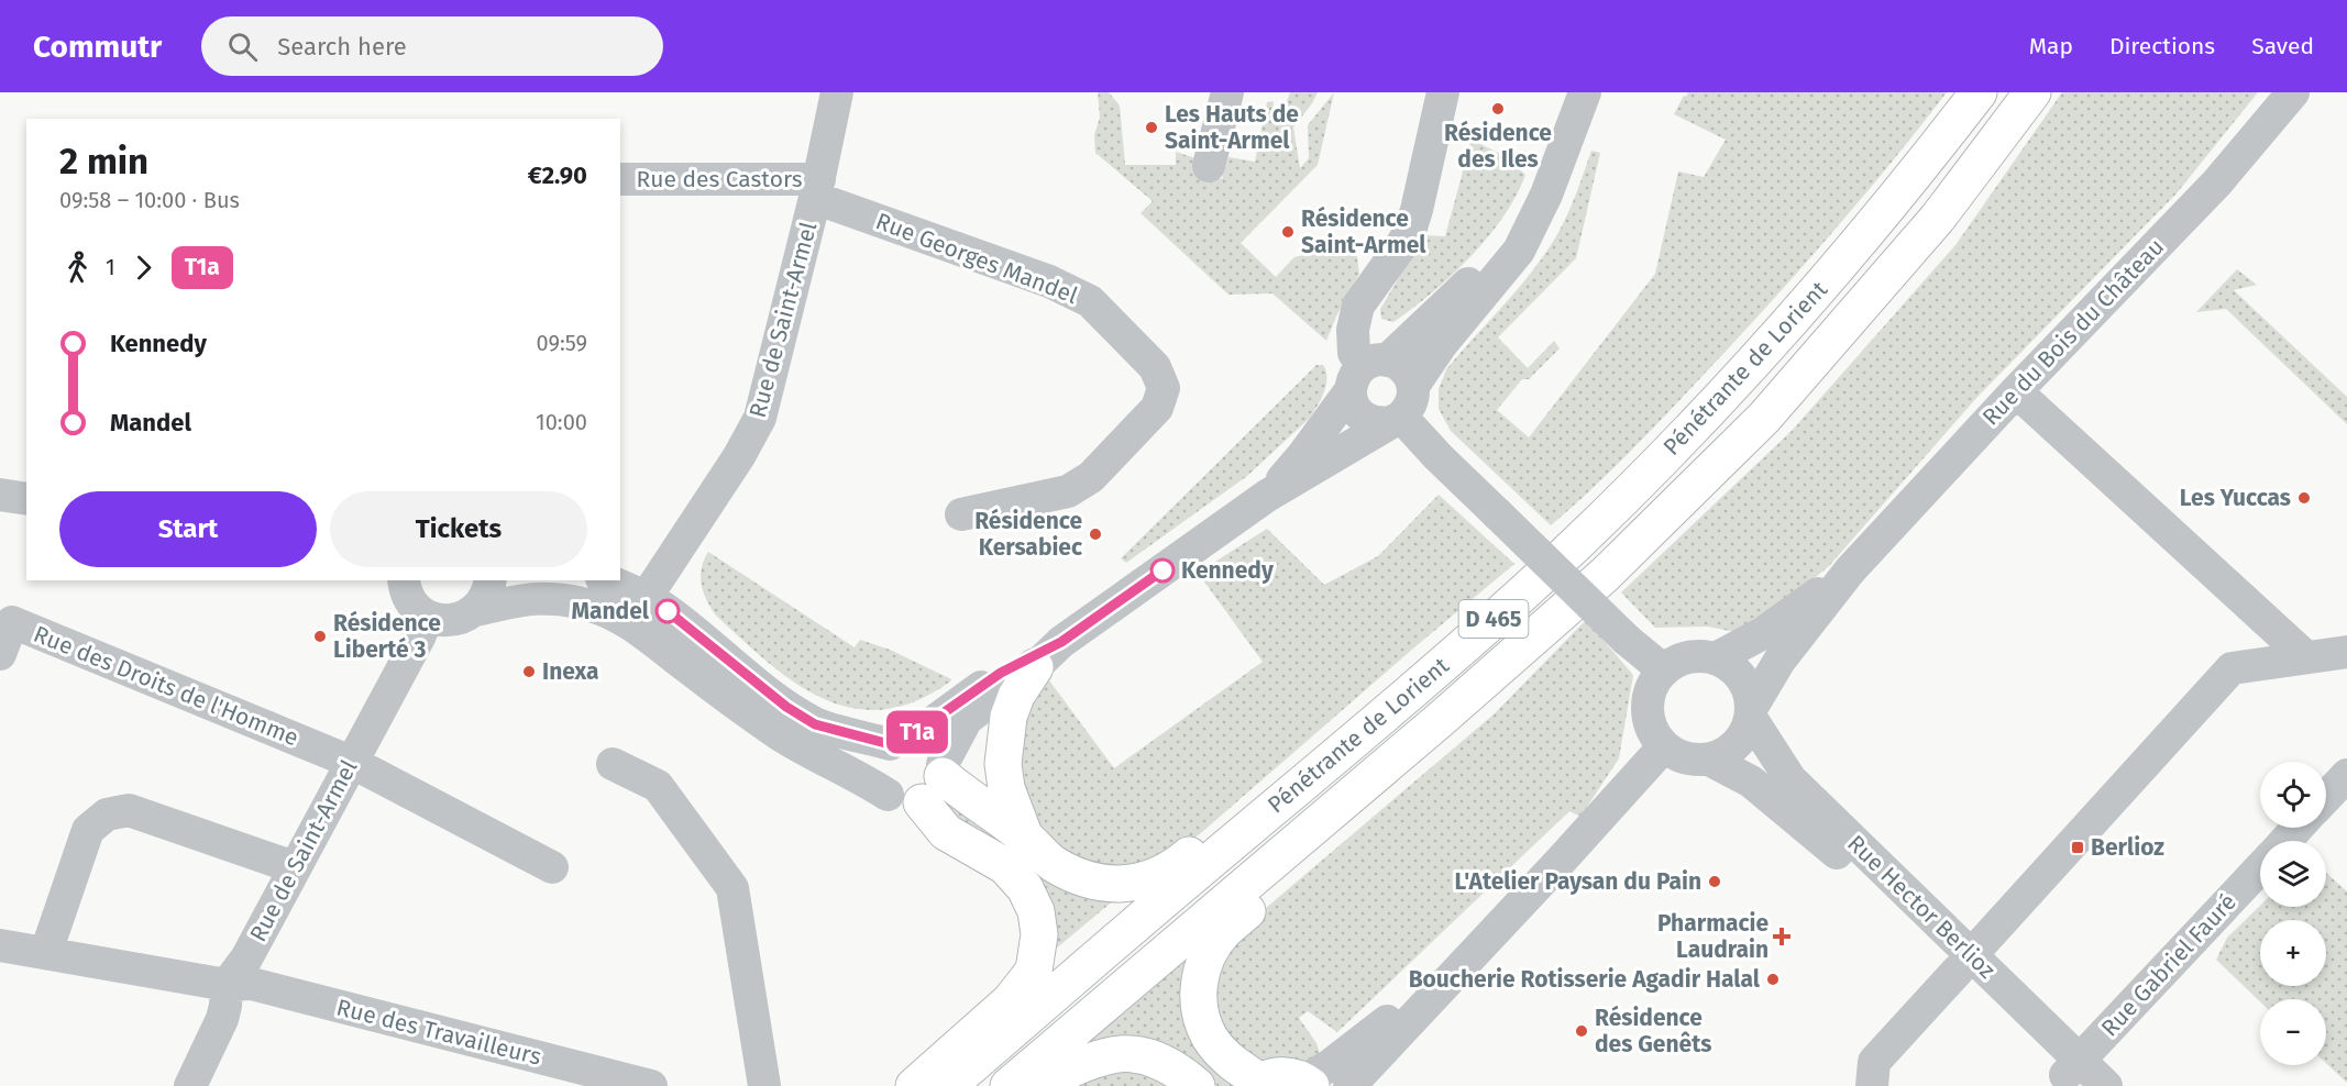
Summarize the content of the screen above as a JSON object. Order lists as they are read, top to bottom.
{
  "streets": {
    "main road": ["Pénétrante de Lorient", "D 465"],
    "street": [
      "Rue des Castors",
      "Rue Georges Mandel",
      "Rue de Saint-Armel",
      "Rue du Bois du Château",
      "Rue des Droits de l'Homme",
      "Rue Hector Berlioz",
      "Rue Gabriel Fauré",
      "Rue des Travailleurs"
    ]
  },
  "crossings": [
    ["Rue des Castors", "Rue Georges Mandel"],
    ["Rue des Castors", "Rue de Saint-Armel"],
    ["Rue Georges Mandel", "Rue de Saint-Armel"],
    ["Rue de Saint-Armel", "Rue des Droits de l'Homme"],
    ["Rue de Saint-Armel", "Rue des Travailleurs"],
    ["Rue du Bois du Château", "Rue Hector Berlioz"],
    ["Rue Hector Berlioz", "Rue Gabriel Fauré"]
  ],
  "places": {
    "other": [
      "Résidence des Iles",
      "Les Hauts de Saint-Armel",
      "Résidence Saint-Armel",
      "Les Yuccas",
      "Résidence Kersabiec",
      "Kennedy",
      "Mandel",
      "Résidence Liberté 3",
      "Inexa",
      "L'Atelier Paysan du Pain",
      "Boucherie Rotisserie Agadir Halal",
      "Résidence des Genêts"
    ],
    "transit": ["Berlioz"],
    "health": ["Pharmacie Laudrain"]
  },
  "lines": ["bus line T1a"],
  "page": {
    "header": "Commutr",
    "search": "Search here",
    "nav": ["Map", "Directions", "Saved"],
    "on_map": "T1a",
    "heading": ["2 min", "09:58 – 10:00 · Bus", "€2.90"],
    "legs": ["1", "T1a"],
    "list": [
      {
        "name": "Kennedy",
        "value": "09:59"
      },
      {
        "name": "Mandel",
        "value": "10:00"
      }
    ],
    "buttons": ["Start", "Tickets"],
    "map_buttons": ["+", "−"]
  }
}
